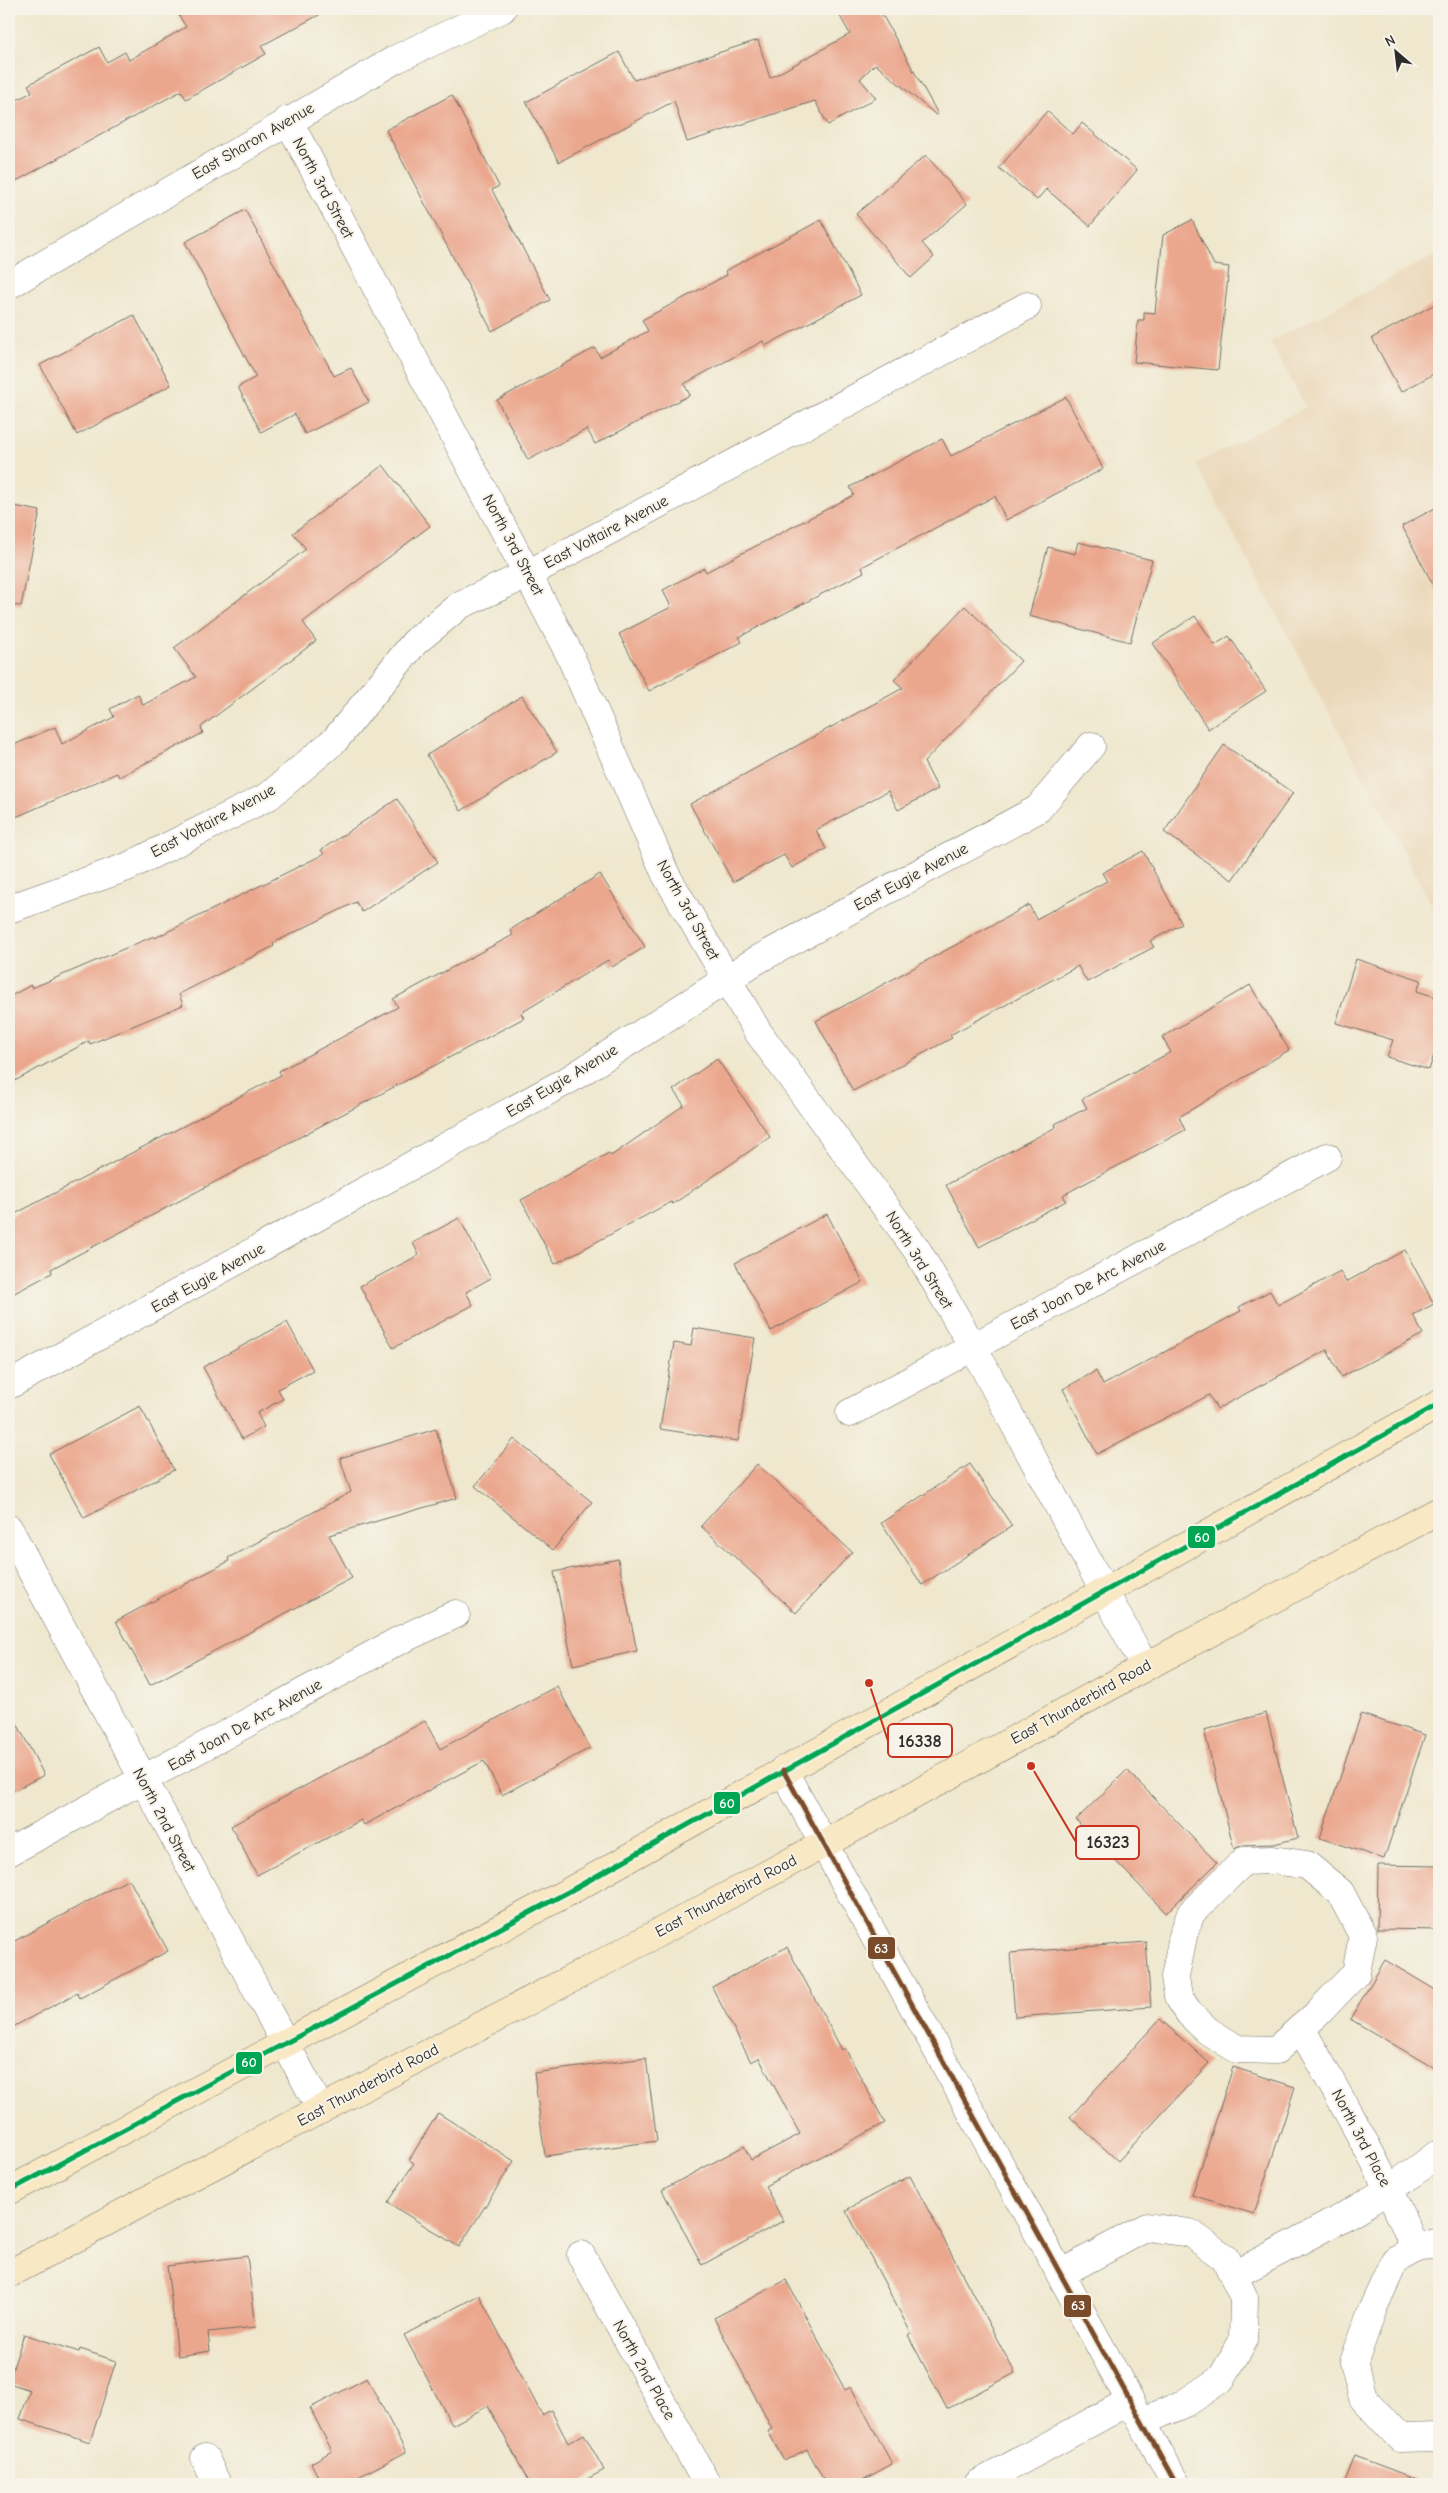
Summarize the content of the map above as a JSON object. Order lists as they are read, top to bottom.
{
  "streets": {
    "main road": ["East Thunderbird Road"],
    "street": [
      "East Sharon Avenue",
      "North 3rd Street",
      "East Voltaire Avenue",
      "East Eugie Avenue",
      "East Joan De Arc Avenue",
      "North 2nd Street",
      "North 3rd Place",
      "North 2nd Place"
    ]
  },
  "crossings": [
    ["East Sharon Avenue", "North 3rd Street"],
    ["North 3rd Street", "East Voltaire Avenue"],
    ["North 3rd Street", "East Eugie Avenue"],
    ["North 3rd Street", "East Joan De Arc Avenue"],
    ["North 3rd Street", "East Thunderbird Road"],
    ["East Joan De Arc Avenue", "North 2nd Street"],
    ["East Thunderbird Road", "North 2nd Street"]
  ],
  "places": ["16338", "16323"],
  "lines": ["transit line 60", "transit line 63"],
  "north": "top left"
}
